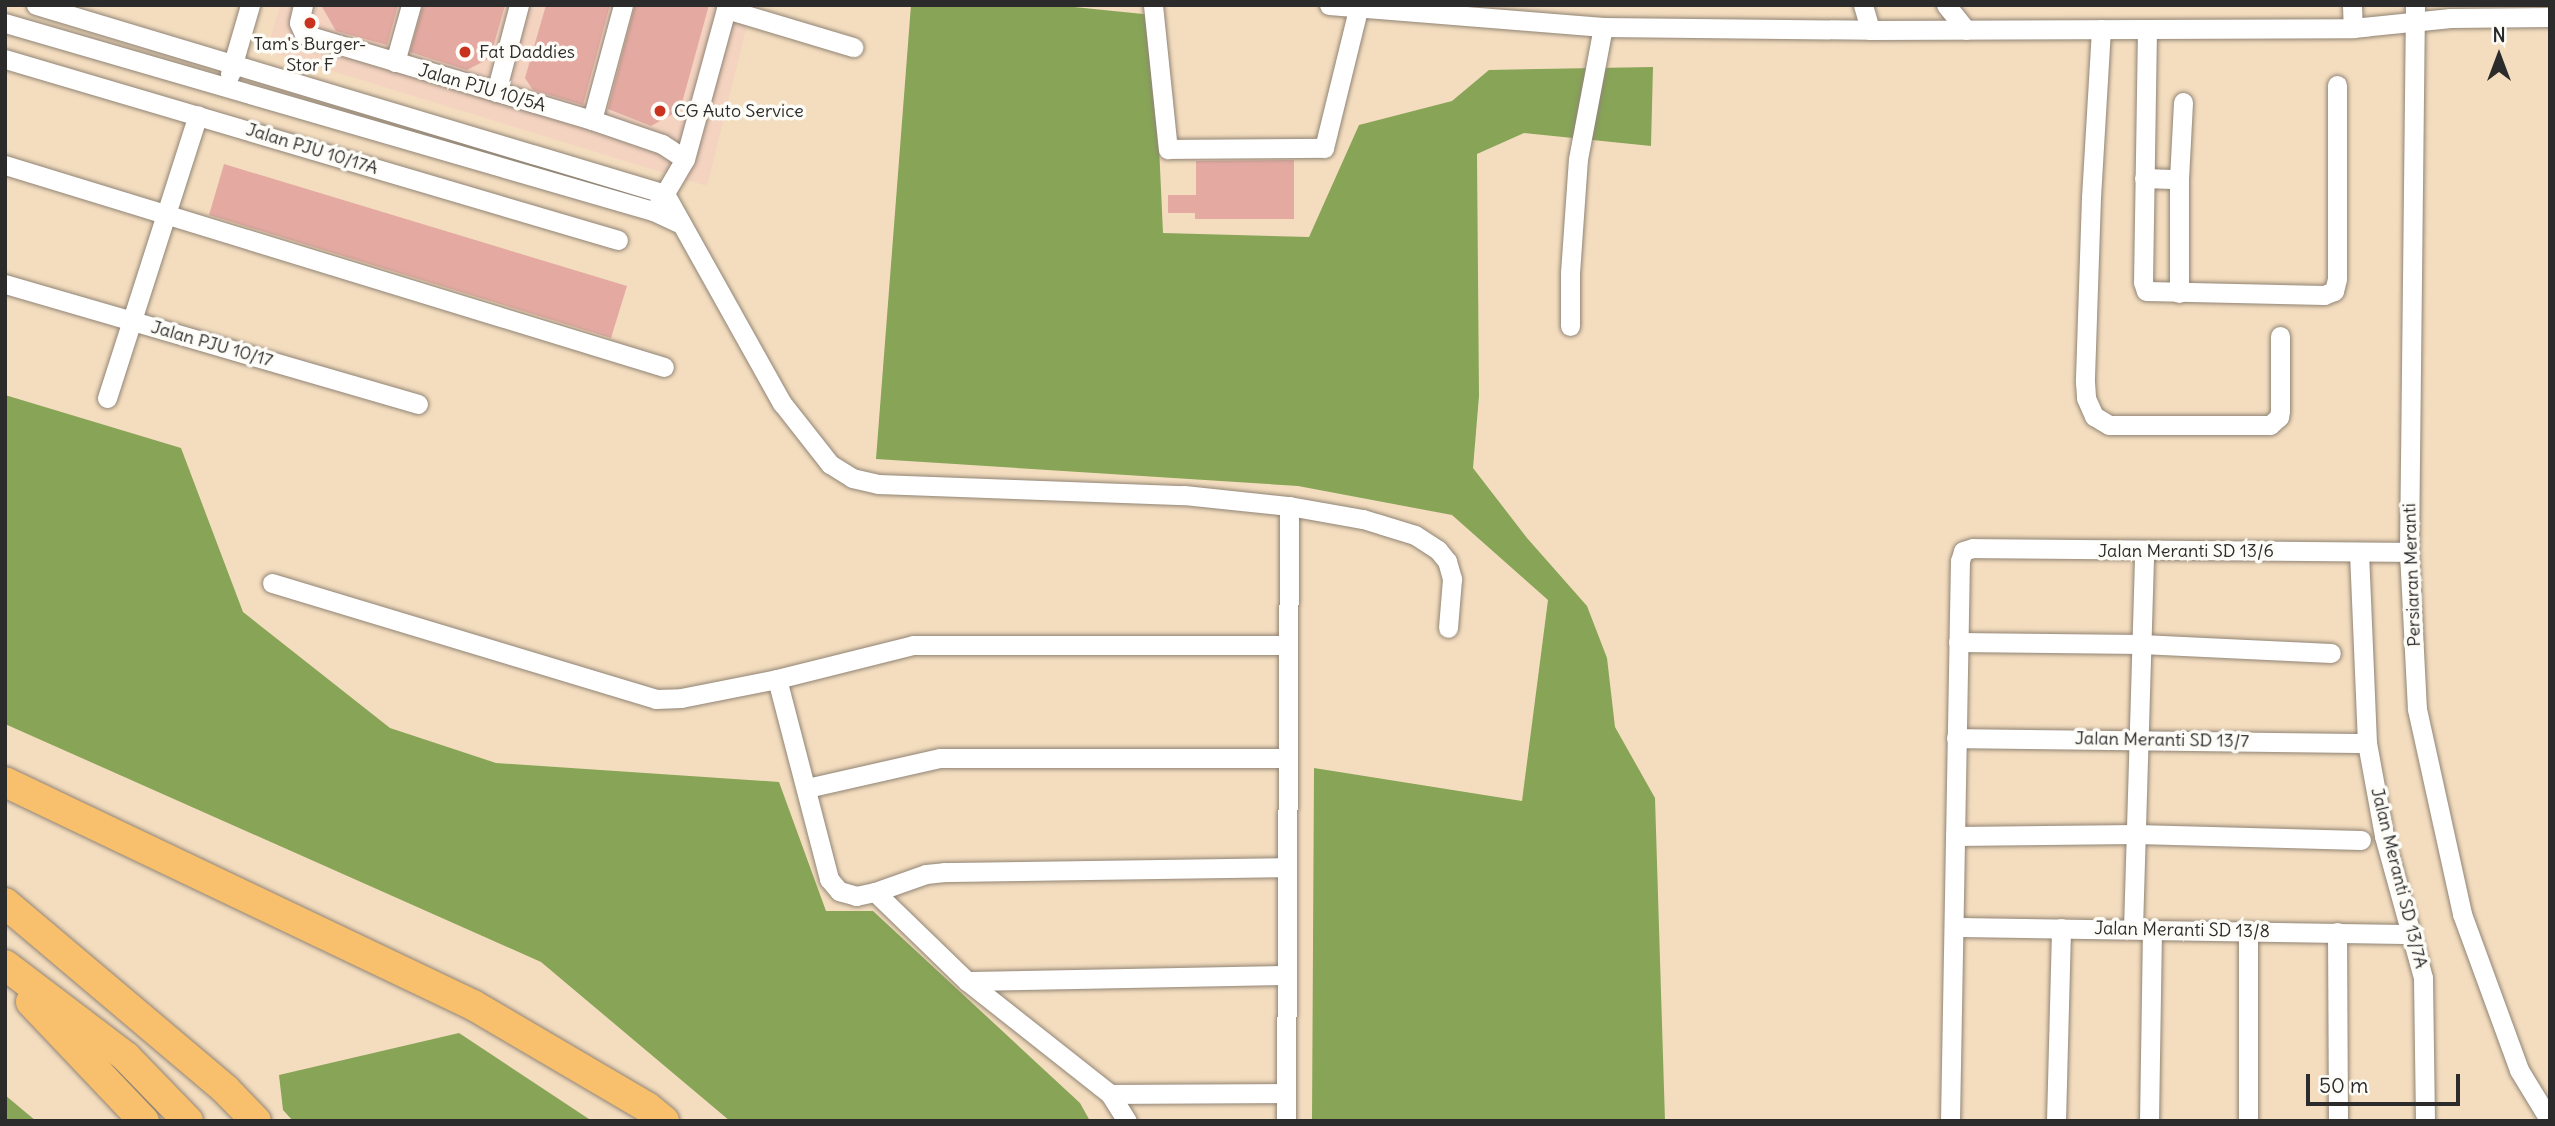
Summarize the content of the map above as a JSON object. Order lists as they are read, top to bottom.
{
  "streets": {
    "street": [
      "Jalan PJU 10/5A",
      "Jalan PJU 10/17A",
      "Jalan PJU 10/17",
      "Jalan Meranti SD 13/6",
      "Persiaran Meranti",
      "Jalan Meranti SD 13/7",
      "Jalan Meranti SD 13/7A",
      "Jalan Meranti SD 13/8"
    ]
  },
  "crossings": [
    ["Jalan Meranti SD 13/6", "Persiaran Meranti"],
    ["Jalan Meranti SD 13/6", "Jalan Meranti SD 13/7A"],
    ["Jalan Meranti SD 13/7", "Jalan Meranti SD 13/7A"],
    ["Jalan Meranti SD 13/7A", "Jalan Meranti SD 13/8"]
  ],
  "places": ["Tam's Burger- Stor F", "Fat Daddies", "CG Auto Service"],
  "scale_bar": "50 m",
  "north": "top"
}
